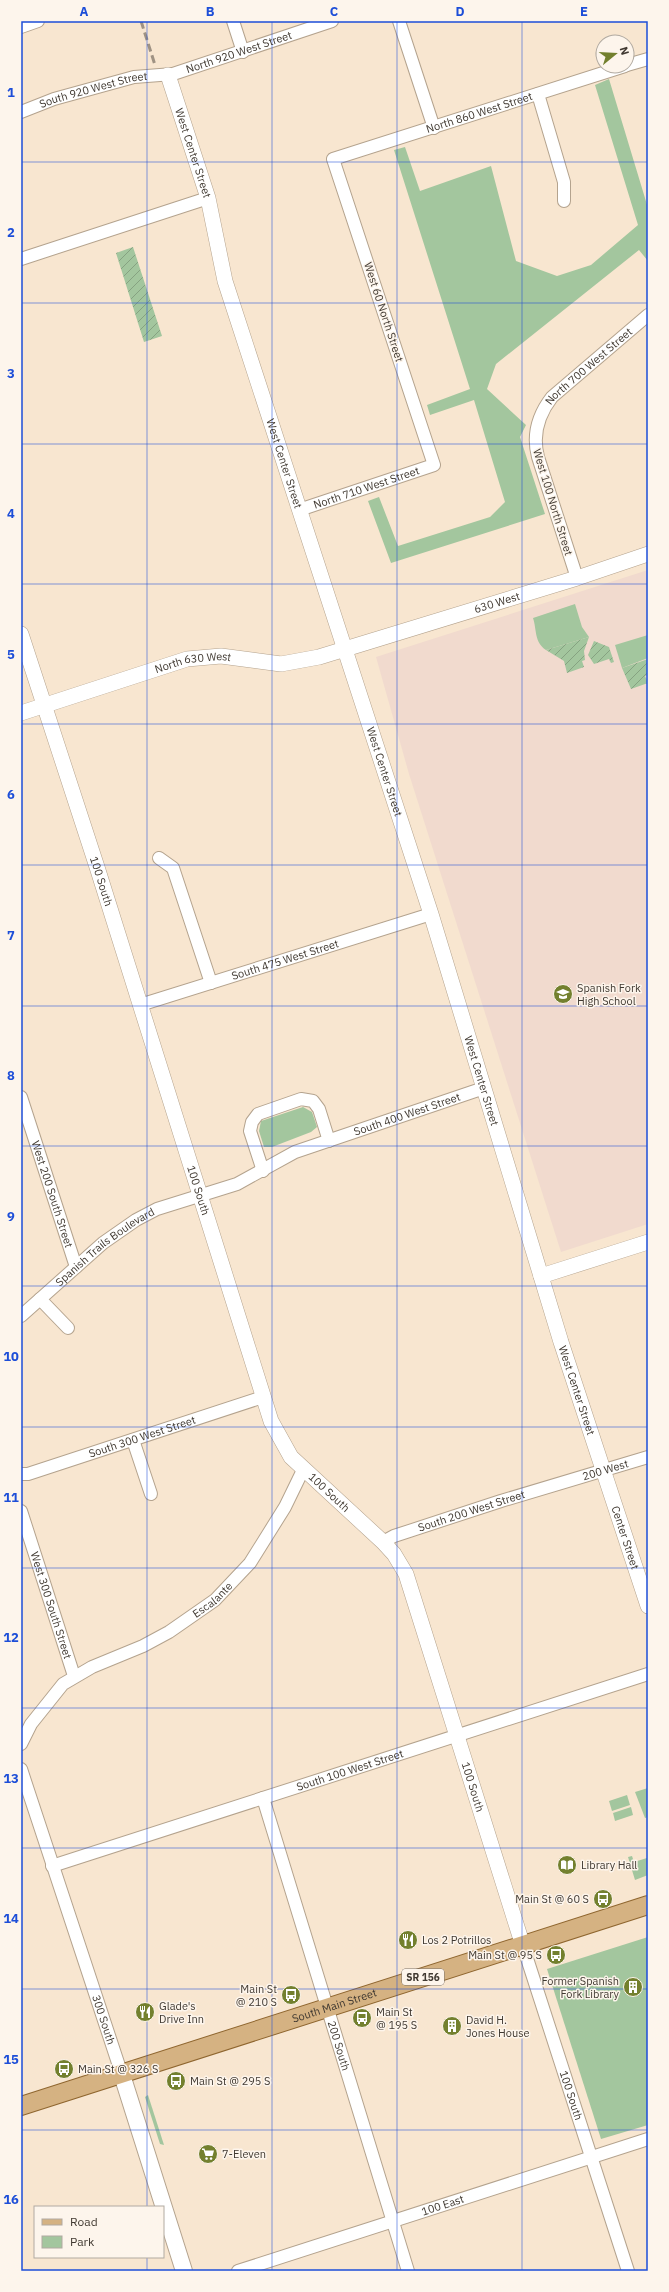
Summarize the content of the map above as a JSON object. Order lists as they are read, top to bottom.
{
  "streets": {
    "main road": ["SR 156", "South Main Street", "300 South"],
    "street": [
      "North 920 West Street",
      "South 920 West Street",
      "North 860 West Street",
      "West Center Street",
      "West 60 North Street",
      "North 700 West Street",
      "North 710 West Street",
      "West 100 North Street",
      "630 West",
      "North 630 West",
      "100 South",
      "South 475 West Street",
      "South 400 West Street",
      "West 200 South Street",
      "Spanish Trails Boulevard",
      "South 300 West Street",
      "200 West",
      "South 200 West Street",
      "Center Street",
      "Escalante",
      "West 300 South Street",
      "South 100 West Street",
      "200 South",
      "100 East"
    ]
  },
  "crossings": [
    ["North 920 West Street", "South 920 West Street"],
    ["North 920 West Street", "West Center Street"],
    ["South 920 West Street", "West Center Street"],
    ["North 860 West Street", "West 60 North Street"],
    ["West Center Street", "North 710 West Street"],
    ["West Center Street", "630 West"],
    ["West Center Street", "North 630 West"],
    ["West Center Street", "South 475 West Street"],
    ["West Center Street", "South 400 West Street"],
    ["West Center Street", "200 West"],
    ["West Center Street", "Center Street"],
    ["West 60 North Street", "North 710 West Street"],
    ["North 700 West Street", "West 100 North Street"],
    ["West 100 North Street", "630 West"],
    ["630 West", "North 630 West"],
    ["North 630 West", "100 South"],
    ["100 South", "South 475 West Street"],
    ["100 South", "South 400 West Street"],
    ["100 South", "Spanish Trails Boulevard"],
    ["100 South", "South 300 West Street"],
    ["100 South", "South 200 West Street"],
    ["100 South", "Escalante"],
    ["100 South", "South 100 West Street"],
    ["100 South", "South Main Street"],
    ["100 South", "100 East"],
    ["South 400 West Street", "Spanish Trails Boulevard"],
    ["West 200 South Street", "Spanish Trails Boulevard"],
    ["200 West", "South 200 West Street"],
    ["200 West", "Center Street"],
    ["Escalante", "West 300 South Street"],
    ["South 100 West Street", "300 South"],
    ["South 100 West Street", "200 South"],
    ["South Main Street", "300 South"],
    ["South Main Street", "200 South"],
    ["200 South", "100 East"]
  ],
  "places": {
    "school or university": ["Spanish Fork High School"],
    "library": ["Library Hall"],
    "bus stop": [
      "Main St @ 60 S",
      "Main St @ 95 S",
      "Main St @ 210 S",
      "Main St @ 195 S",
      "Main St @ 326 S",
      "Main St @ 295 S"
    ],
    "restaurant": ["Los 2 Potrillos", "Glade's Drive Inn"],
    "building": ["Former Spanish Fork Library", "David H. Jones House"],
    "supermarket": ["7-Eleven"]
  },
  "legend": ["Road", "Park"],
  "north": "right",
  "grid": {
    "columns": [
      "A",
      "B",
      "C",
      "D",
      "E"
    ],
    "rows": [
      "1",
      "2",
      "3",
      "4",
      "5",
      "6",
      "7",
      "8",
      "9",
      "10",
      "11",
      "12",
      "13",
      "14",
      "15",
      "16"
    ]
  }
}
